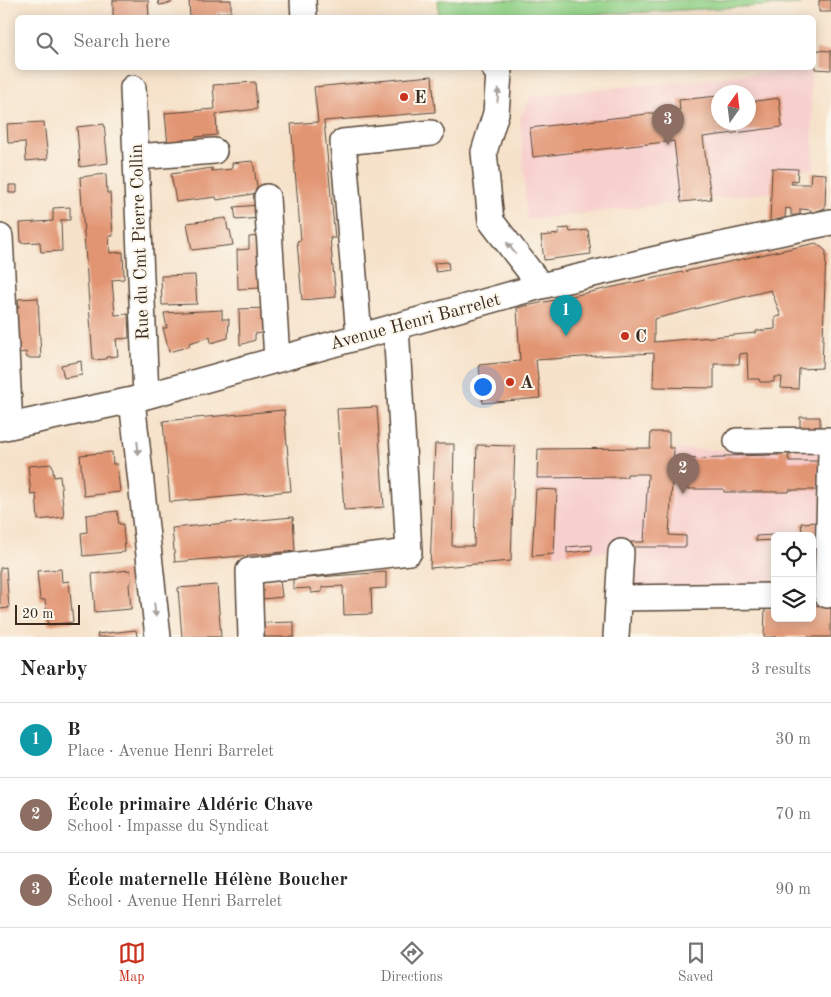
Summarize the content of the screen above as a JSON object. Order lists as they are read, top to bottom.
{
  "streets": {
    "street": ["Rue du Cmt Pierre Collin", "Avenue Henri Barrelet"]
  },
  "crossings": [
    ["Rue du Cmt Pierre Collin", "Avenue Henri Barrelet"]
  ],
  "one_way": ["Rue du Cmt Pierre Collin"],
  "places": ["E", "C", "A"],
  "scale_bar": "20 m",
  "north": "top",
  "page": {
    "search": "Search here",
    "pins": ["3", "1", "2"],
    "scale": "20 m",
    "heading": ["Nearby", "3 results"],
    "list": [
      {
        "mark": "1",
        "name": "B",
        "note": "Place · Avenue Henri Barrelet",
        "value": "30 m"
      },
      {
        "mark": "2",
        "name": "École primaire Aldéric Chave",
        "note": "School · Impasse du Syndicat",
        "value": "70 m"
      },
      {
        "mark": "3",
        "name": "École maternelle Hélène Boucher",
        "note": "School · Avenue Henri Barrelet",
        "value": "90 m"
      }
    ],
    "nav": ["Map", "Directions", "Saved"]
  }
}
